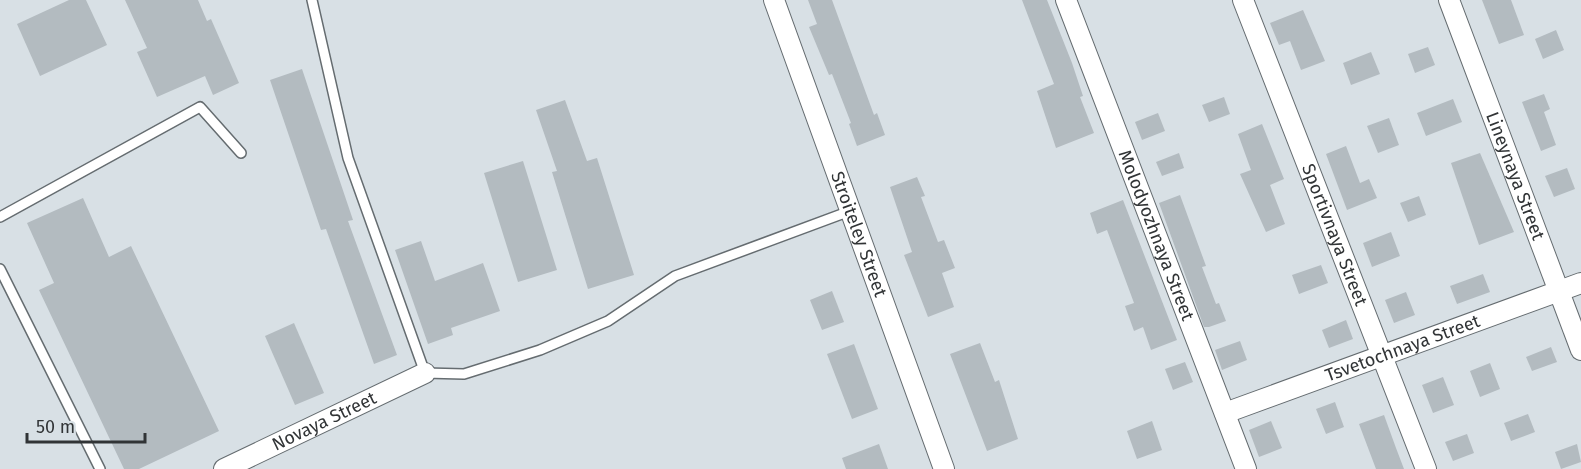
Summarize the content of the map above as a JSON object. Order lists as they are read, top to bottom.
{
  "streets": {
    "street": [
      "Lineynaya Street",
      "Molodyozhnaya Street",
      "Stroiteley Street",
      "Sportivnaya Street",
      "Tsvetochnaya Street",
      "Novaya Street"
    ]
  },
  "crossings": [
    ["Lineynaya Street", "Tsvetochnaya Street"],
    ["Molodyozhnaya Street", "Tsvetochnaya Street"],
    ["Sportivnaya Street", "Tsvetochnaya Street"]
  ],
  "scale_bar": "50 m"
}
